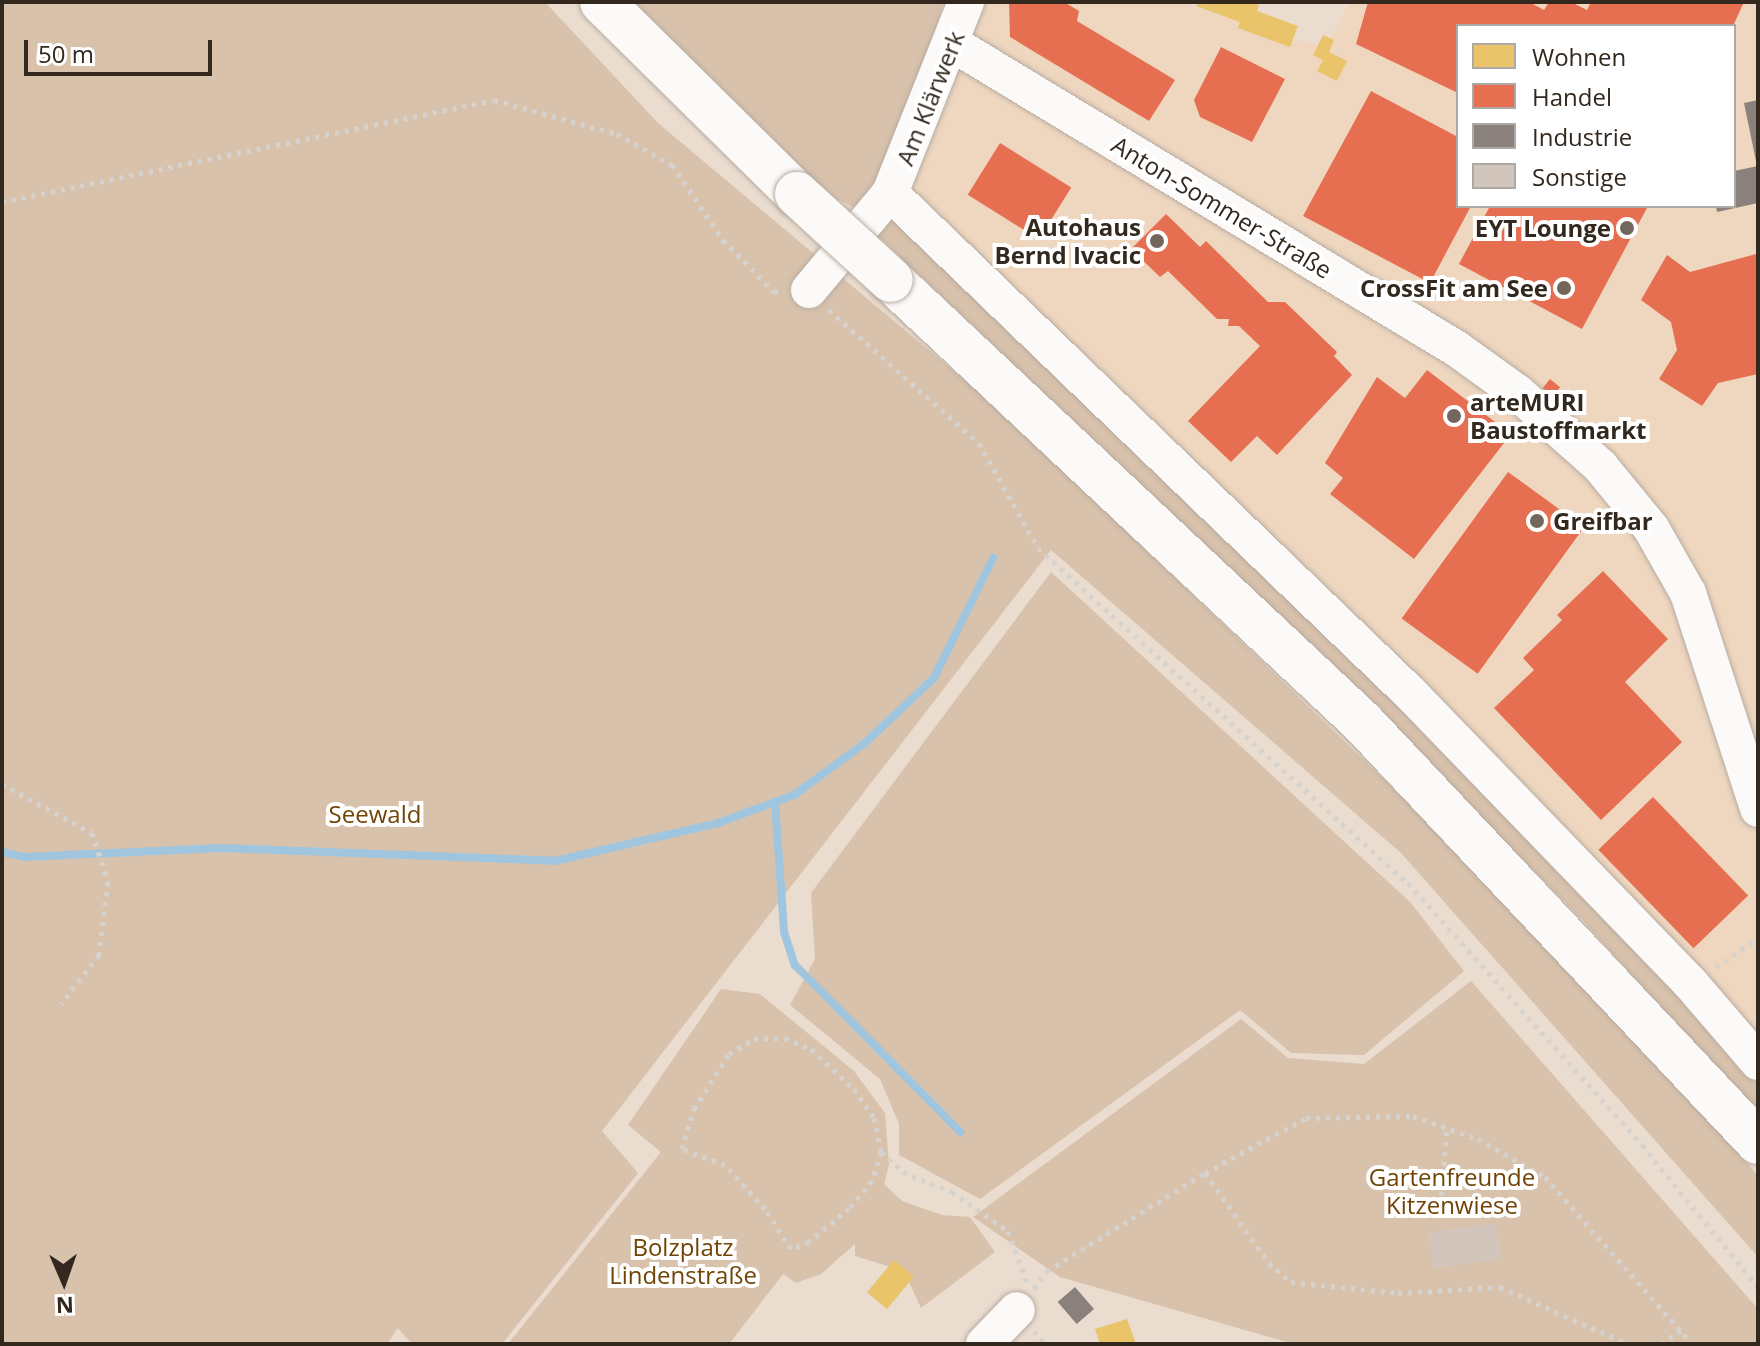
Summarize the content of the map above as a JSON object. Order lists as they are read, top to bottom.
{
  "streets": {
    "street": ["Am Klärwerk", "Anton-Sommer-Straße"]
  },
  "crossings": [
    ["Am Klärwerk", "Anton-Sommer-Straße"]
  ],
  "parks": ["Seewald", "Gartenfreunde Kitzenwiese", "Bolzplatz Lindenstraße"],
  "places": [
    "EYT Lounge",
    "Autohaus Bernd Ivacic",
    "CrossFit am See",
    "arteMURI Baustoffmarkt",
    "Greifbar"
  ],
  "legend": [
    "Wohnen",
    "Handel",
    "Industrie",
    "Sonstige"
  ],
  "scale_bar": "50 m",
  "north": "bottom"
}
